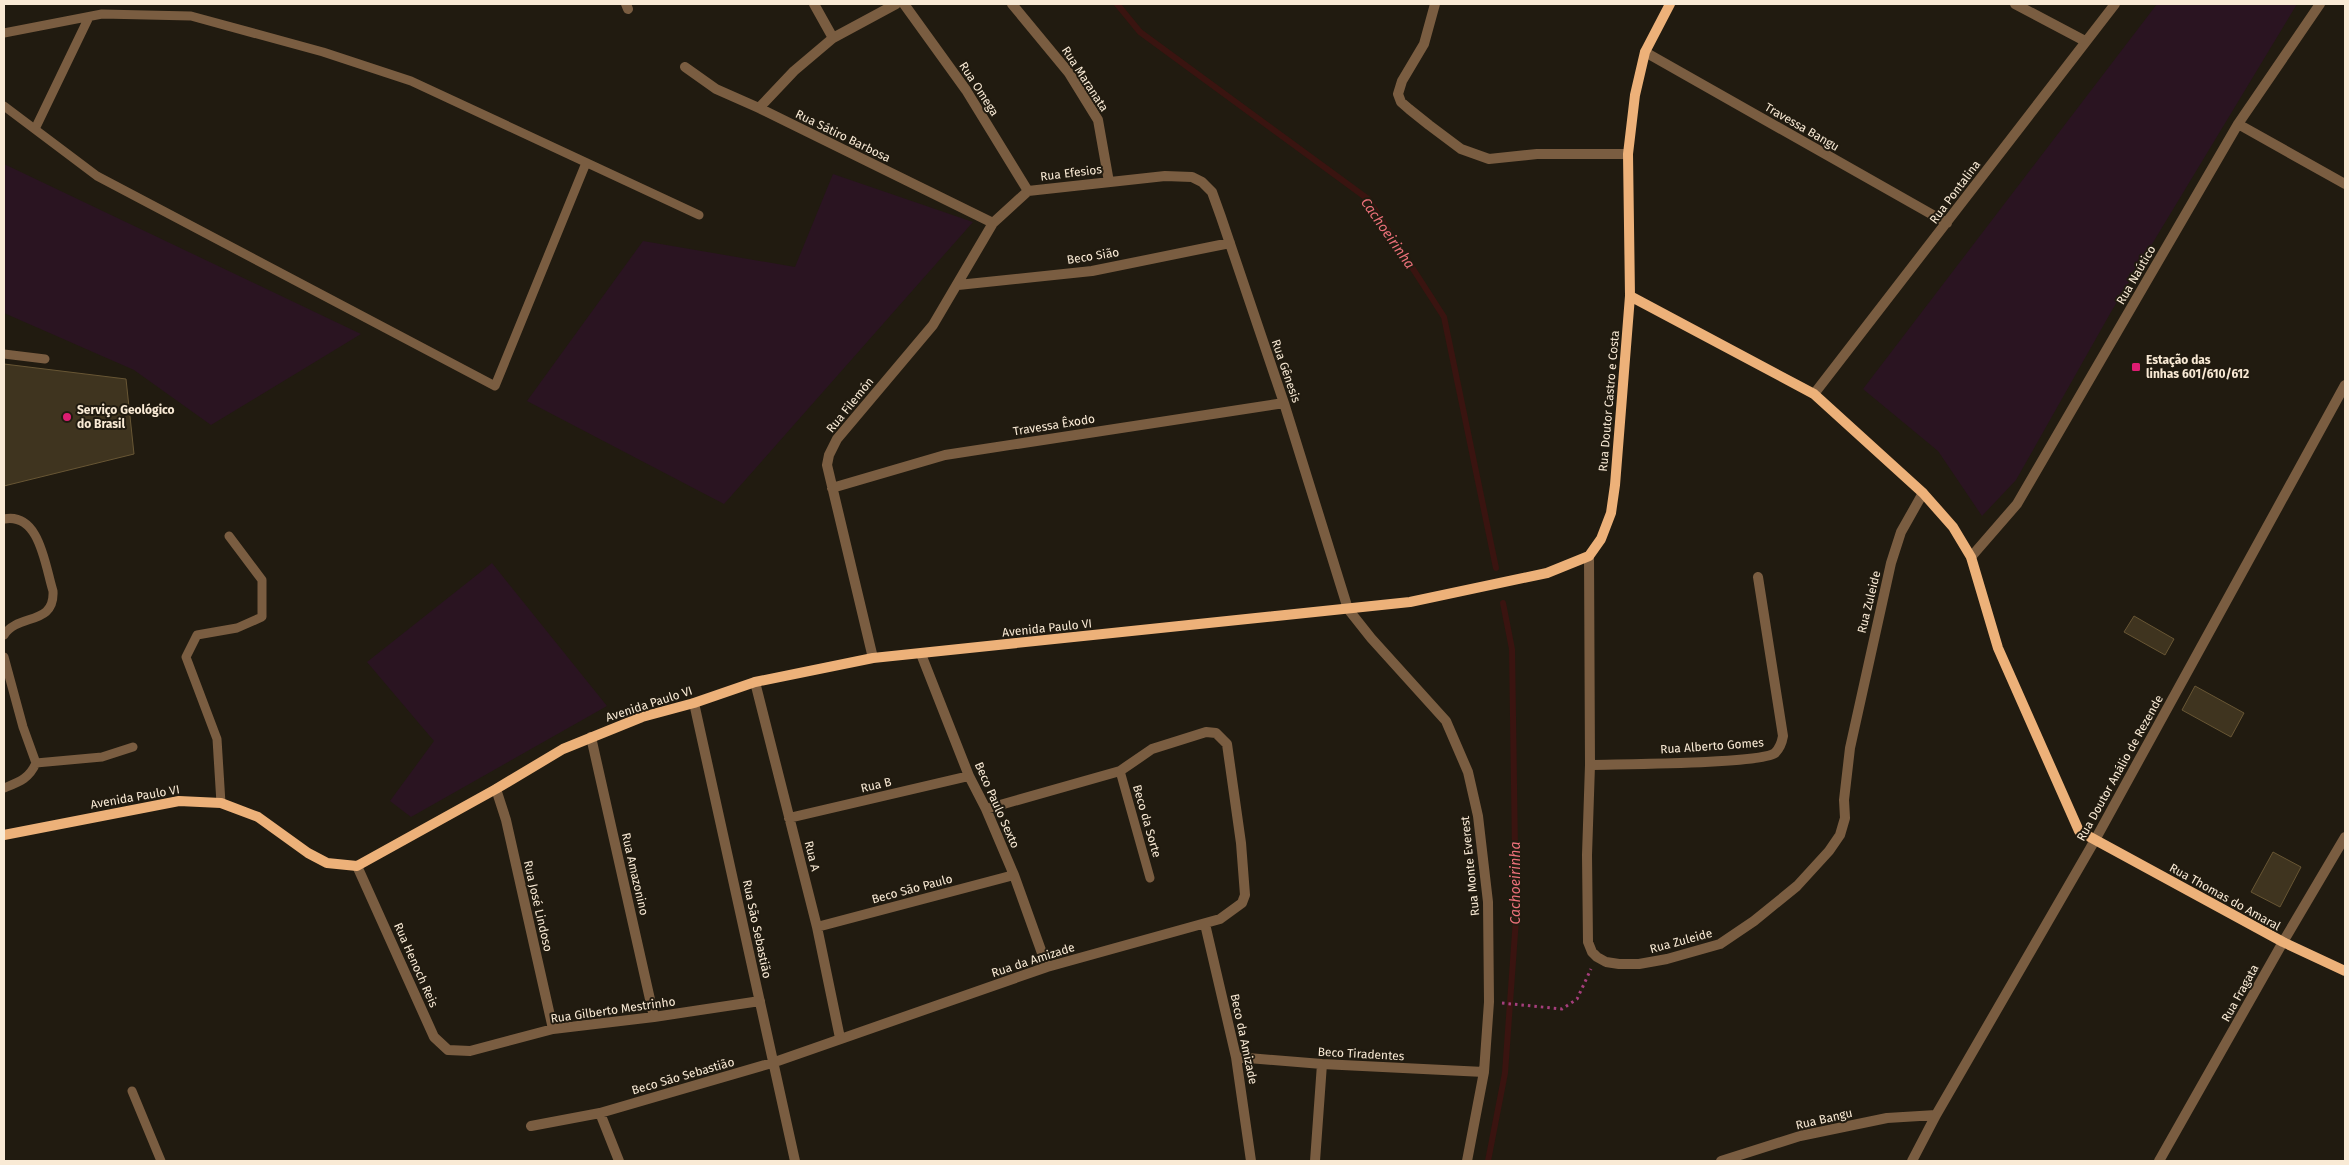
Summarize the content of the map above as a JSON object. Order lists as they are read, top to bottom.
{
  "streets": {
    "street": [
      "Rua Maranata",
      "Rua Omega",
      "Travessa Bangu",
      "Rua Sátiro Barbosa",
      "Rua Efesios",
      "Rua Pontalina",
      "Beco Sião",
      "Rua Naútico",
      "Rua Gênesis",
      "Rua Doutor Castro e Costa",
      "Rua Filemón",
      "Travessa Êxodo",
      "Rua Zuleide",
      "Avenida Paulo VI",
      "Rua Alberto Gomes",
      "Rua Doutor Análio de Rezende",
      "Rua B",
      "Beco Paulo Sexto",
      "Rua A",
      "Rua Monte Everest",
      "Rua Amazonino",
      "Beco São Paulo",
      "Rua Thomas do Amaral",
      "Rua José Lindoso",
      "Rua São Sebastião",
      "Rua da Amizade",
      "Rua Henoch Reis",
      "Rua Fragata",
      "Rua Gilberto Mestrinho",
      "Beco da Amizade",
      "Beco Tiradentes",
      "Beco São Sebastião",
      "Rua Bangu"
    ],
    "lane": ["Beco da Sorte"]
  },
  "crossings": [
    ["Rua Maranata", "Rua Efesios"],
    ["Rua Omega", "Rua Efesios"],
    ["Travessa Bangu", "Rua Pontalina"],
    ["Travessa Bangu", "Rua Doutor Castro e Costa"],
    ["Rua Sátiro Barbosa", "Rua Efesios"],
    ["Rua Sátiro Barbosa", "Rua Filemón"],
    ["Rua Efesios", "Rua Gênesis"],
    ["Rua Efesios", "Rua Filemón"],
    ["Rua Pontalina", "Rua Thomas do Amaral"],
    ["Beco Sião", "Rua Gênesis"],
    ["Beco Sião", "Rua Filemón"],
    ["Rua Naútico", "Rua Thomas do Amaral"],
    ["Rua Gênesis", "Travessa Êxodo"],
    ["Rua Gênesis", "Avenida Paulo VI"],
    ["Rua Gênesis", "Rua Monte Everest"],
    ["Rua Doutor Castro e Costa", "Rua Thomas do Amaral"],
    ["Rua Filemón", "Travessa Êxodo"],
    ["Rua Filemón", "Avenida Paulo VI"],
    ["Rua Zuleide", "Rua Thomas do Amaral"],
    ["Avenida Paulo VI", "Beco Paulo Sexto"],
    ["Avenida Paulo VI", "Rua A"],
    ["Avenida Paulo VI", "Rua Monte Everest"],
    ["Avenida Paulo VI", "Rua Amazonino"],
    ["Avenida Paulo VI", "Rua José Lindoso"],
    ["Avenida Paulo VI", "Rua São Sebastião"],
    ["Avenida Paulo VI", "Rua Henoch Reis"],
    ["Rua Doutor Análio de Rezende", "Rua Thomas do Amaral"],
    ["Rua Doutor Análio de Rezende", "Rua Bangu"],
    ["Rua B", "Beco Paulo Sexto"],
    ["Rua B", "Rua A"],
    ["Beco Paulo Sexto", "Beco São Paulo"],
    ["Beco Paulo Sexto", "Rua da Amizade"],
    ["Beco da Sorte", "Rua da Amizade"],
    ["Rua A", "Beco São Paulo"],
    ["Rua A", "Rua da Amizade"],
    ["Rua Monte Everest", "Beco Tiradentes"],
    ["Rua Amazonino", "Rua Gilberto Mestrinho"],
    ["Rua Thomas do Amaral", "Rua Fragata"],
    ["Rua José Lindoso", "Rua Gilberto Mestrinho"],
    ["Rua São Sebastião", "Rua da Amizade"],
    ["Rua São Sebastião", "Rua Gilberto Mestrinho"],
    ["Rua São Sebastião", "Beco São Sebastião"],
    ["Rua da Amizade", "Beco da Amizade"],
    ["Rua da Amizade", "Beco São Sebastião"],
    ["Rua Henoch Reis", "Rua Gilberto Mestrinho"],
    ["Beco da Amizade", "Beco Tiradentes"]
  ],
  "water": ["Cachoeirinha"],
  "places": {
    "transit": ["Estação das linhas 601/610/612"],
    "other": ["Serviço Geológico do Brasil"]
  }
}
